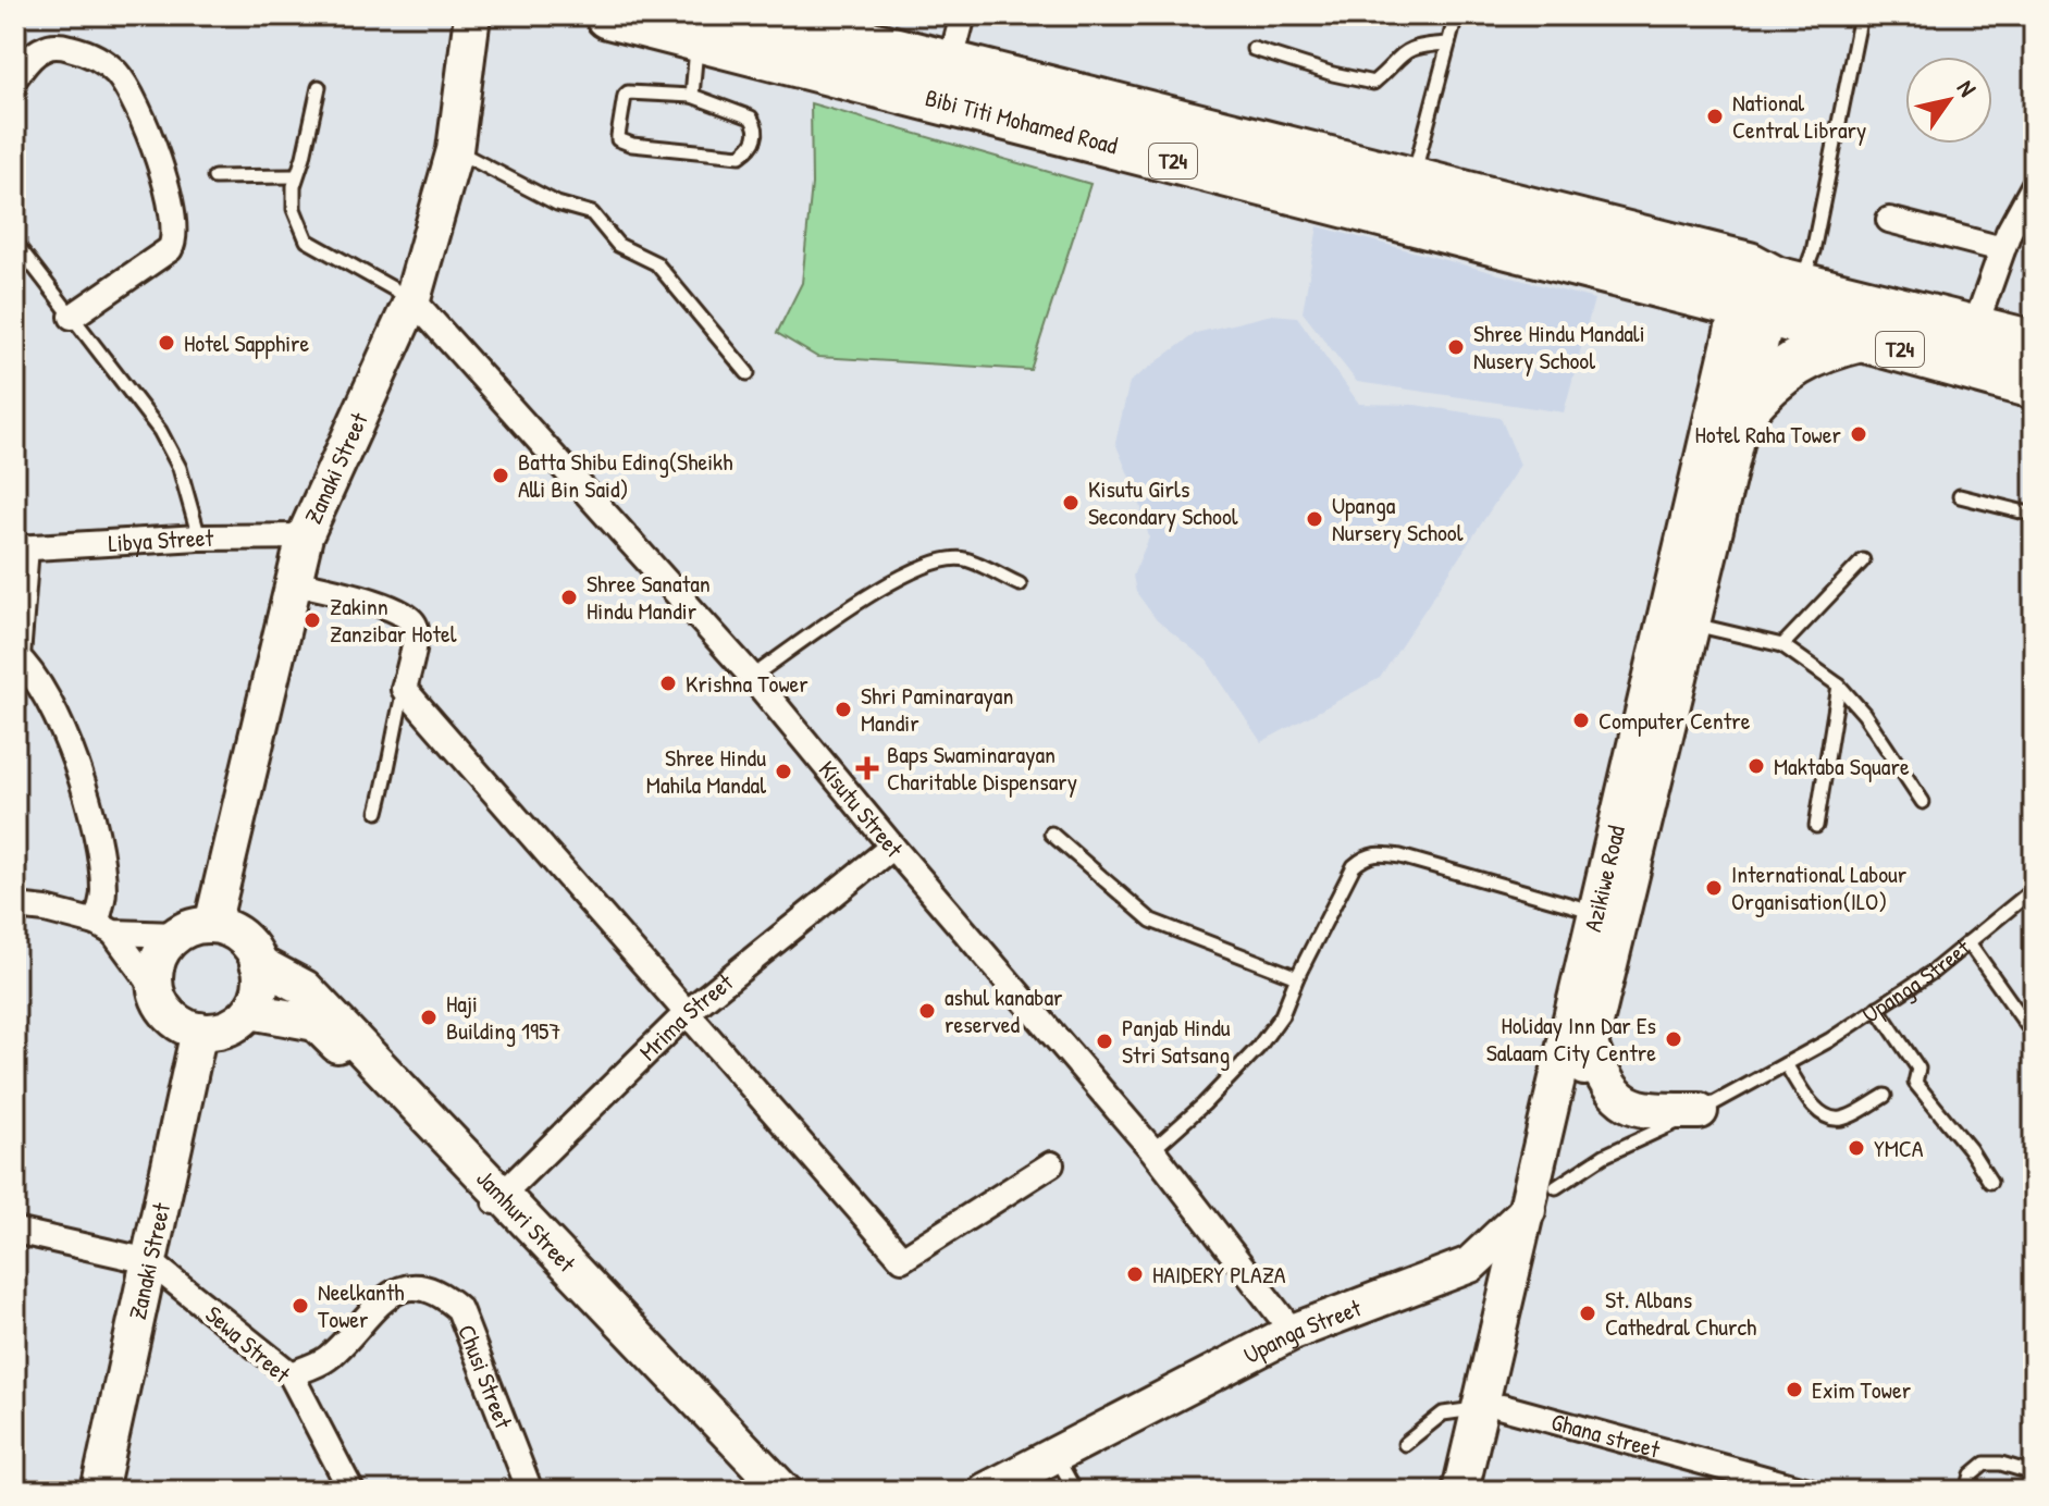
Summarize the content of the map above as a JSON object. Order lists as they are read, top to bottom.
{
  "streets": {
    "highway": ["Bibi Titi Mohamed Road", "T24"],
    "street": [
      "Zanaki Street",
      "Libya Street",
      "Kisutu Street",
      "Azikiwe Road",
      "Upanga Street",
      "Mrima Street",
      "Jamhuri Street",
      "Sewa Street",
      "Chusi Street",
      "Ghana street"
    ]
  },
  "crossings": [
    ["Bibi Titi Mohamed Road", "Azikiwe Road"],
    ["Zanaki Street", "Libya Street"],
    ["Zanaki Street", "Kisutu Street"],
    ["Zanaki Street", "Jamhuri Street"],
    ["Zanaki Street", "Sewa Street"],
    ["Kisutu Street", "Upanga Street"],
    ["Kisutu Street", "Mrima Street"],
    ["Azikiwe Road", "Upanga Street"],
    ["Azikiwe Road", "Ghana street"],
    ["Mrima Street", "Jamhuri Street"],
    ["Sewa Street", "Chusi Street"]
  ],
  "places": {
    "other": [
      "National Central Library",
      "Hotel Sapphire",
      "Shree Hindu Mandali Nusery School",
      "Hotel Raha Tower",
      "Batta Shibu Eding(Sheikh Alli Bin Said)",
      "Kisutu Girls Secondary School",
      "Upanga Nursery School",
      "Shree Sanatan Hindu Mandir",
      "Zakinn Zanzibar Hotel",
      "Krishna Tower",
      "Shri Paminarayan Mandir",
      "Computer Centre",
      "Maktaba Square",
      "Shree Hindu Mahila Mandal",
      "International Labour Organisation(ILO)",
      "ashul kanabar reserved",
      "Haji Building 1957",
      "Holiday Inn Dar Es Salaam City Centre",
      "Panjab Hindu Stri Satsang",
      "YMCA",
      "HAIDERY PLAZA",
      "Neelkanth Tower",
      "St. Albans Cathedral Church",
      "Exim Tower"
    ],
    "health": ["Baps Swaminarayan Charitable Dispensary"]
  },
  "north": "top right"
}
